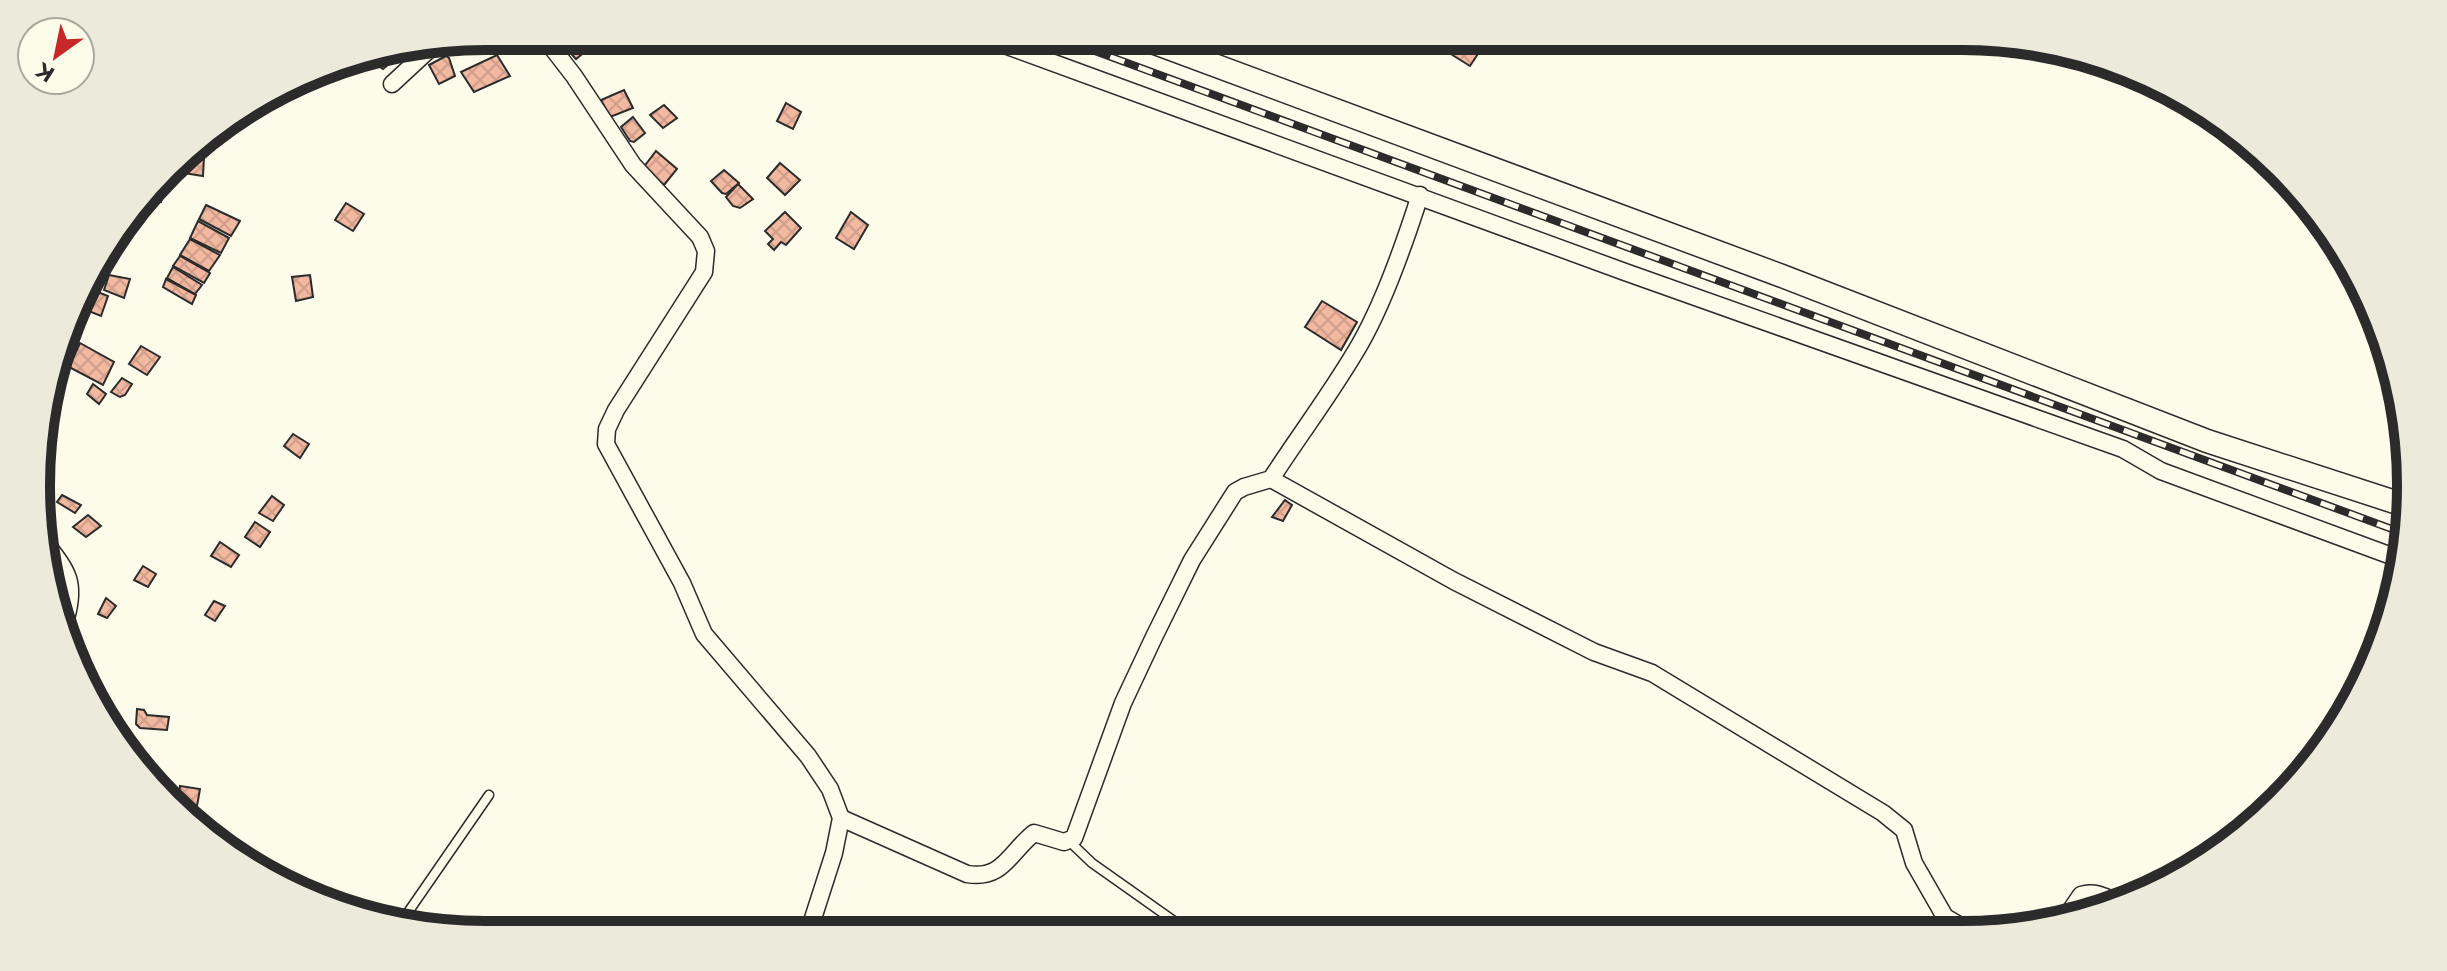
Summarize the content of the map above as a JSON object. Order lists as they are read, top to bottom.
{
  "north": "bottom left"
}
